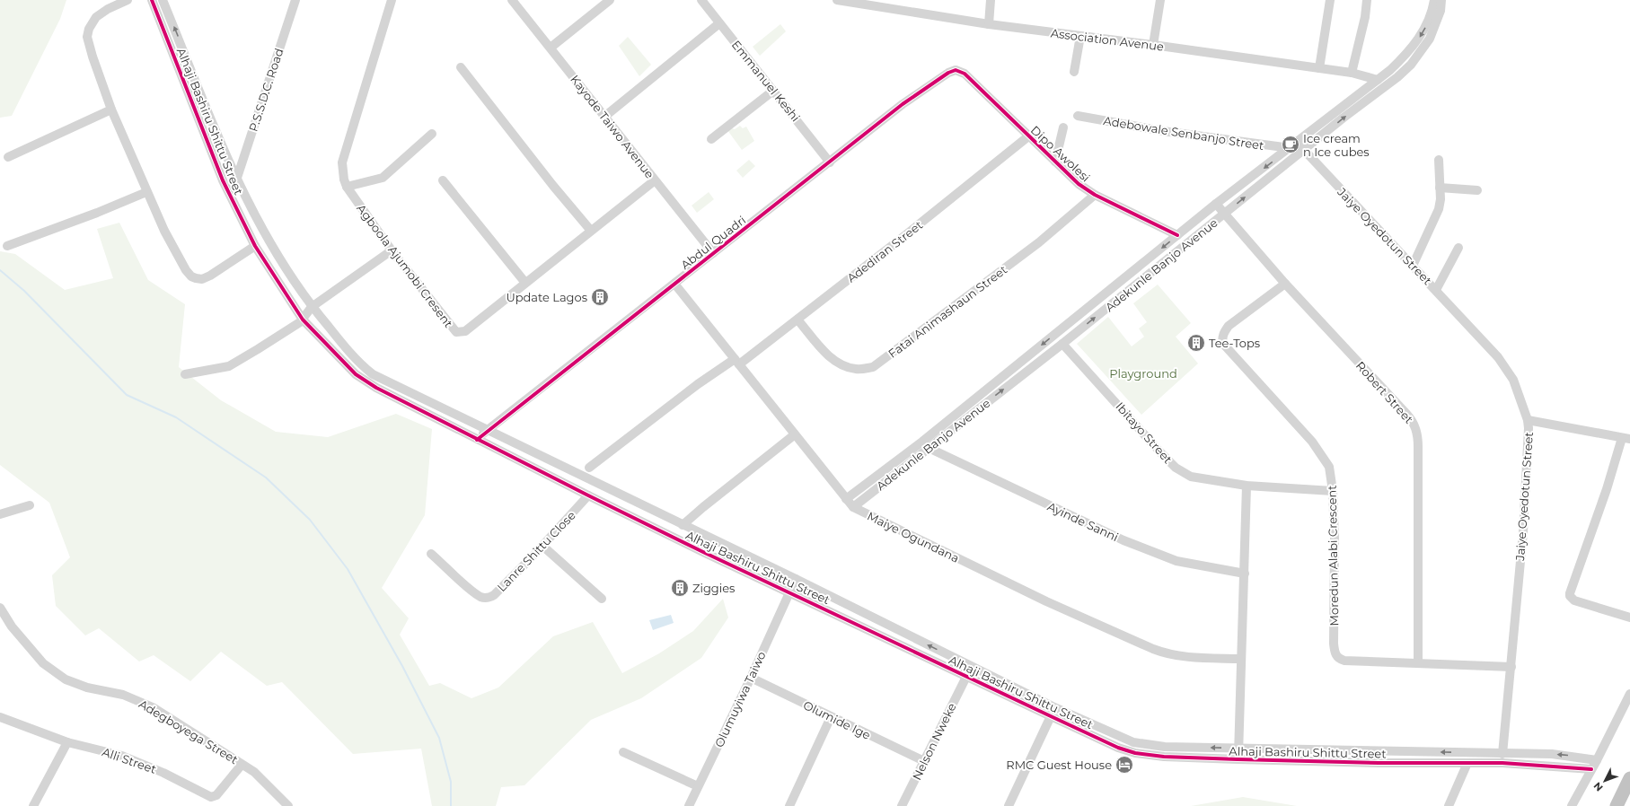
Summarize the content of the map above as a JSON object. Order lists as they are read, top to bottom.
{
  "streets": {
    "street": [
      "Association Avenue",
      "Emmanuel Keshi",
      "P.S.S.D.C. Road",
      "Alhaji Bashiru Shittu Street",
      "Kayode Taiwo Avenue",
      "Adebowale Senbanjo Street",
      "Dipo Awolesi",
      "Jaiye Oyedotun Street",
      "Abdul Quadri",
      "Adediran Street",
      "Adekunle Banjo Avenue",
      "Agboola Ajumobi Cresent",
      "Fatai Animashaun Street",
      "Robert Street",
      "Ibitayo Street",
      "Ayinde Sanni",
      "Maiye Ogundana",
      "Lanre Shittu Close",
      "Moredun Alabi Crescent",
      "Olumuyiwa Taiwo",
      "Olumide Ige",
      "Adegboyega Street",
      "Nelson Nweke",
      "Alli Street"
    ]
  },
  "crossings": [
    ["Association Avenue", "Adekunle Banjo Avenue"],
    ["Emmanuel Keshi", "Abdul Quadri"],
    ["P.S.S.D.C. Road", "Alhaji Bashiru Shittu Street"],
    ["Alhaji Bashiru Shittu Street", "Jaiye Oyedotun Street"],
    ["Alhaji Bashiru Shittu Street", "Abdul Quadri"],
    ["Alhaji Bashiru Shittu Street", "Lanre Shittu Close"],
    ["Alhaji Bashiru Shittu Street", "Olumuyiwa Taiwo"],
    ["Alhaji Bashiru Shittu Street", "Nelson Nweke"],
    ["Kayode Taiwo Avenue", "Abdul Quadri"],
    ["Kayode Taiwo Avenue", "Agboola Ajumobi Cresent"],
    ["Adebowale Senbanjo Street", "Adekunle Banjo Avenue"],
    ["Dipo Awolesi", "Abdul Quadri"],
    ["Dipo Awolesi", "Adediran Street"],
    ["Dipo Awolesi", "Adekunle Banjo Avenue"],
    ["Dipo Awolesi", "Fatai Animashaun Street"],
    ["Jaiye Oyedotun Street", "Adekunle Banjo Avenue"],
    ["Jaiye Oyedotun Street", "Moredun Alabi Crescent"],
    ["Abdul Quadri", "Maiye Ogundana"],
    ["Adediran Street", "Fatai Animashaun Street"],
    ["Adediran Street", "Maiye Ogundana"],
    ["Adekunle Banjo Avenue", "Robert Street"],
    ["Adekunle Banjo Avenue", "Ibitayo Street"],
    ["Adekunle Banjo Avenue", "Ayinde Sanni"],
    ["Adekunle Banjo Avenue", "Maiye Ogundana"],
    ["Robert Street", "Moredun Alabi Crescent"],
    ["Ibitayo Street", "Moredun Alabi Crescent"],
    ["Olumuyiwa Taiwo", "Olumide Ige"],
    ["Olumide Ige", "Nelson Nweke"],
    ["Adegboyega Street", "Alli Street"]
  ],
  "parks": ["Playground"],
  "places": {
    "cafe": ["Ice cream n Ice cubes"],
    "building": ["Update Lagos", "Tee-Tops", "Ziggies"],
    "hotel": ["RMC Guest House"]
  },
  "north": "bottom left"
}
